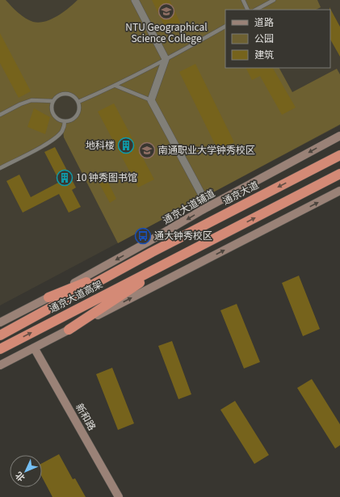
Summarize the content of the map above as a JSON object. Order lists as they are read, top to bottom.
{
  "streets": {
    "highway": ["通京大道", "通京大道高架"],
    "street": ["通京大道辅道", "新和路"]
  },
  "crossings": [
    ["通京大道", "通京大道高架"]
  ],
  "places": {
    "school or university": ["NTU Geographical Science College", "南通职业大学钟秀校区"],
    "building": ["地科楼", "10 钟秀图书馆"],
    "bus stop": ["通大钟秀校区"]
  },
  "legend": ["道路", "公园", "建筑"],
  "north": "bottom left"
}
